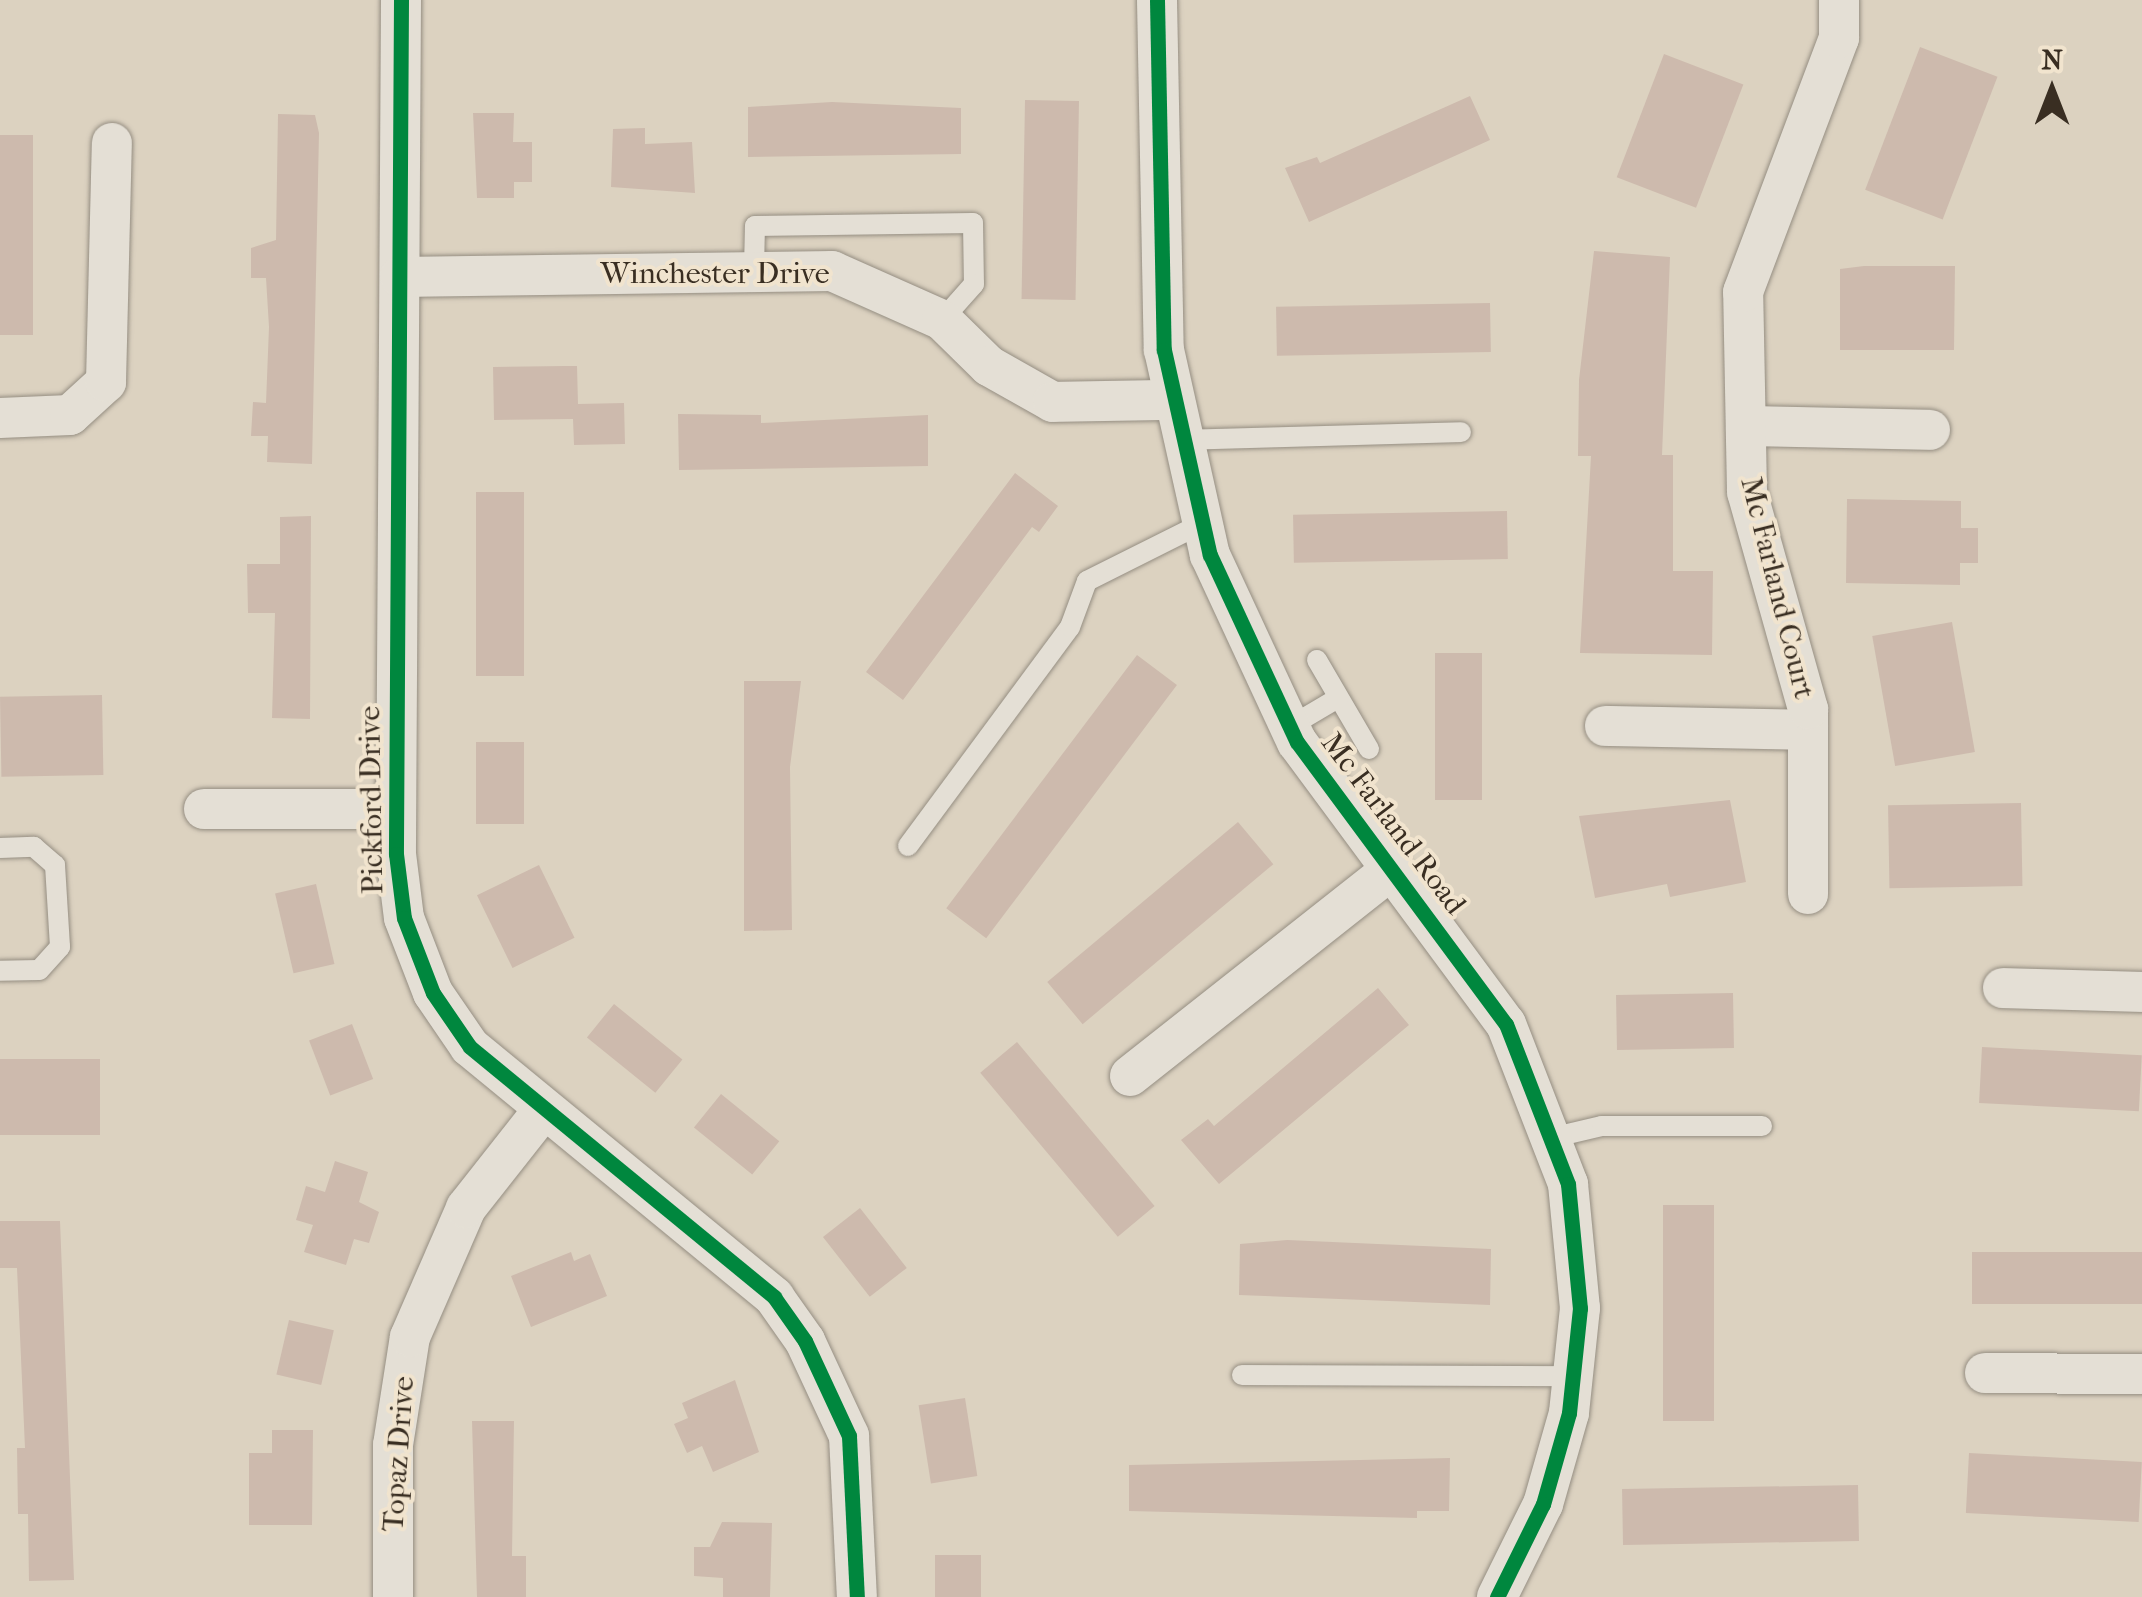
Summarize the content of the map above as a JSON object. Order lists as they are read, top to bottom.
{
  "streets": {
    "street": [
      "Winchester Drive",
      "Mc Farland Court",
      "Pickford Drive",
      "Mc Farland Road",
      "Topaz Drive"
    ]
  },
  "crossings": [
    ["Winchester Drive", "Pickford Drive"],
    ["Winchester Drive", "Mc Farland Road"],
    ["Pickford Drive", "Topaz Drive"]
  ],
  "north": "top"
}
